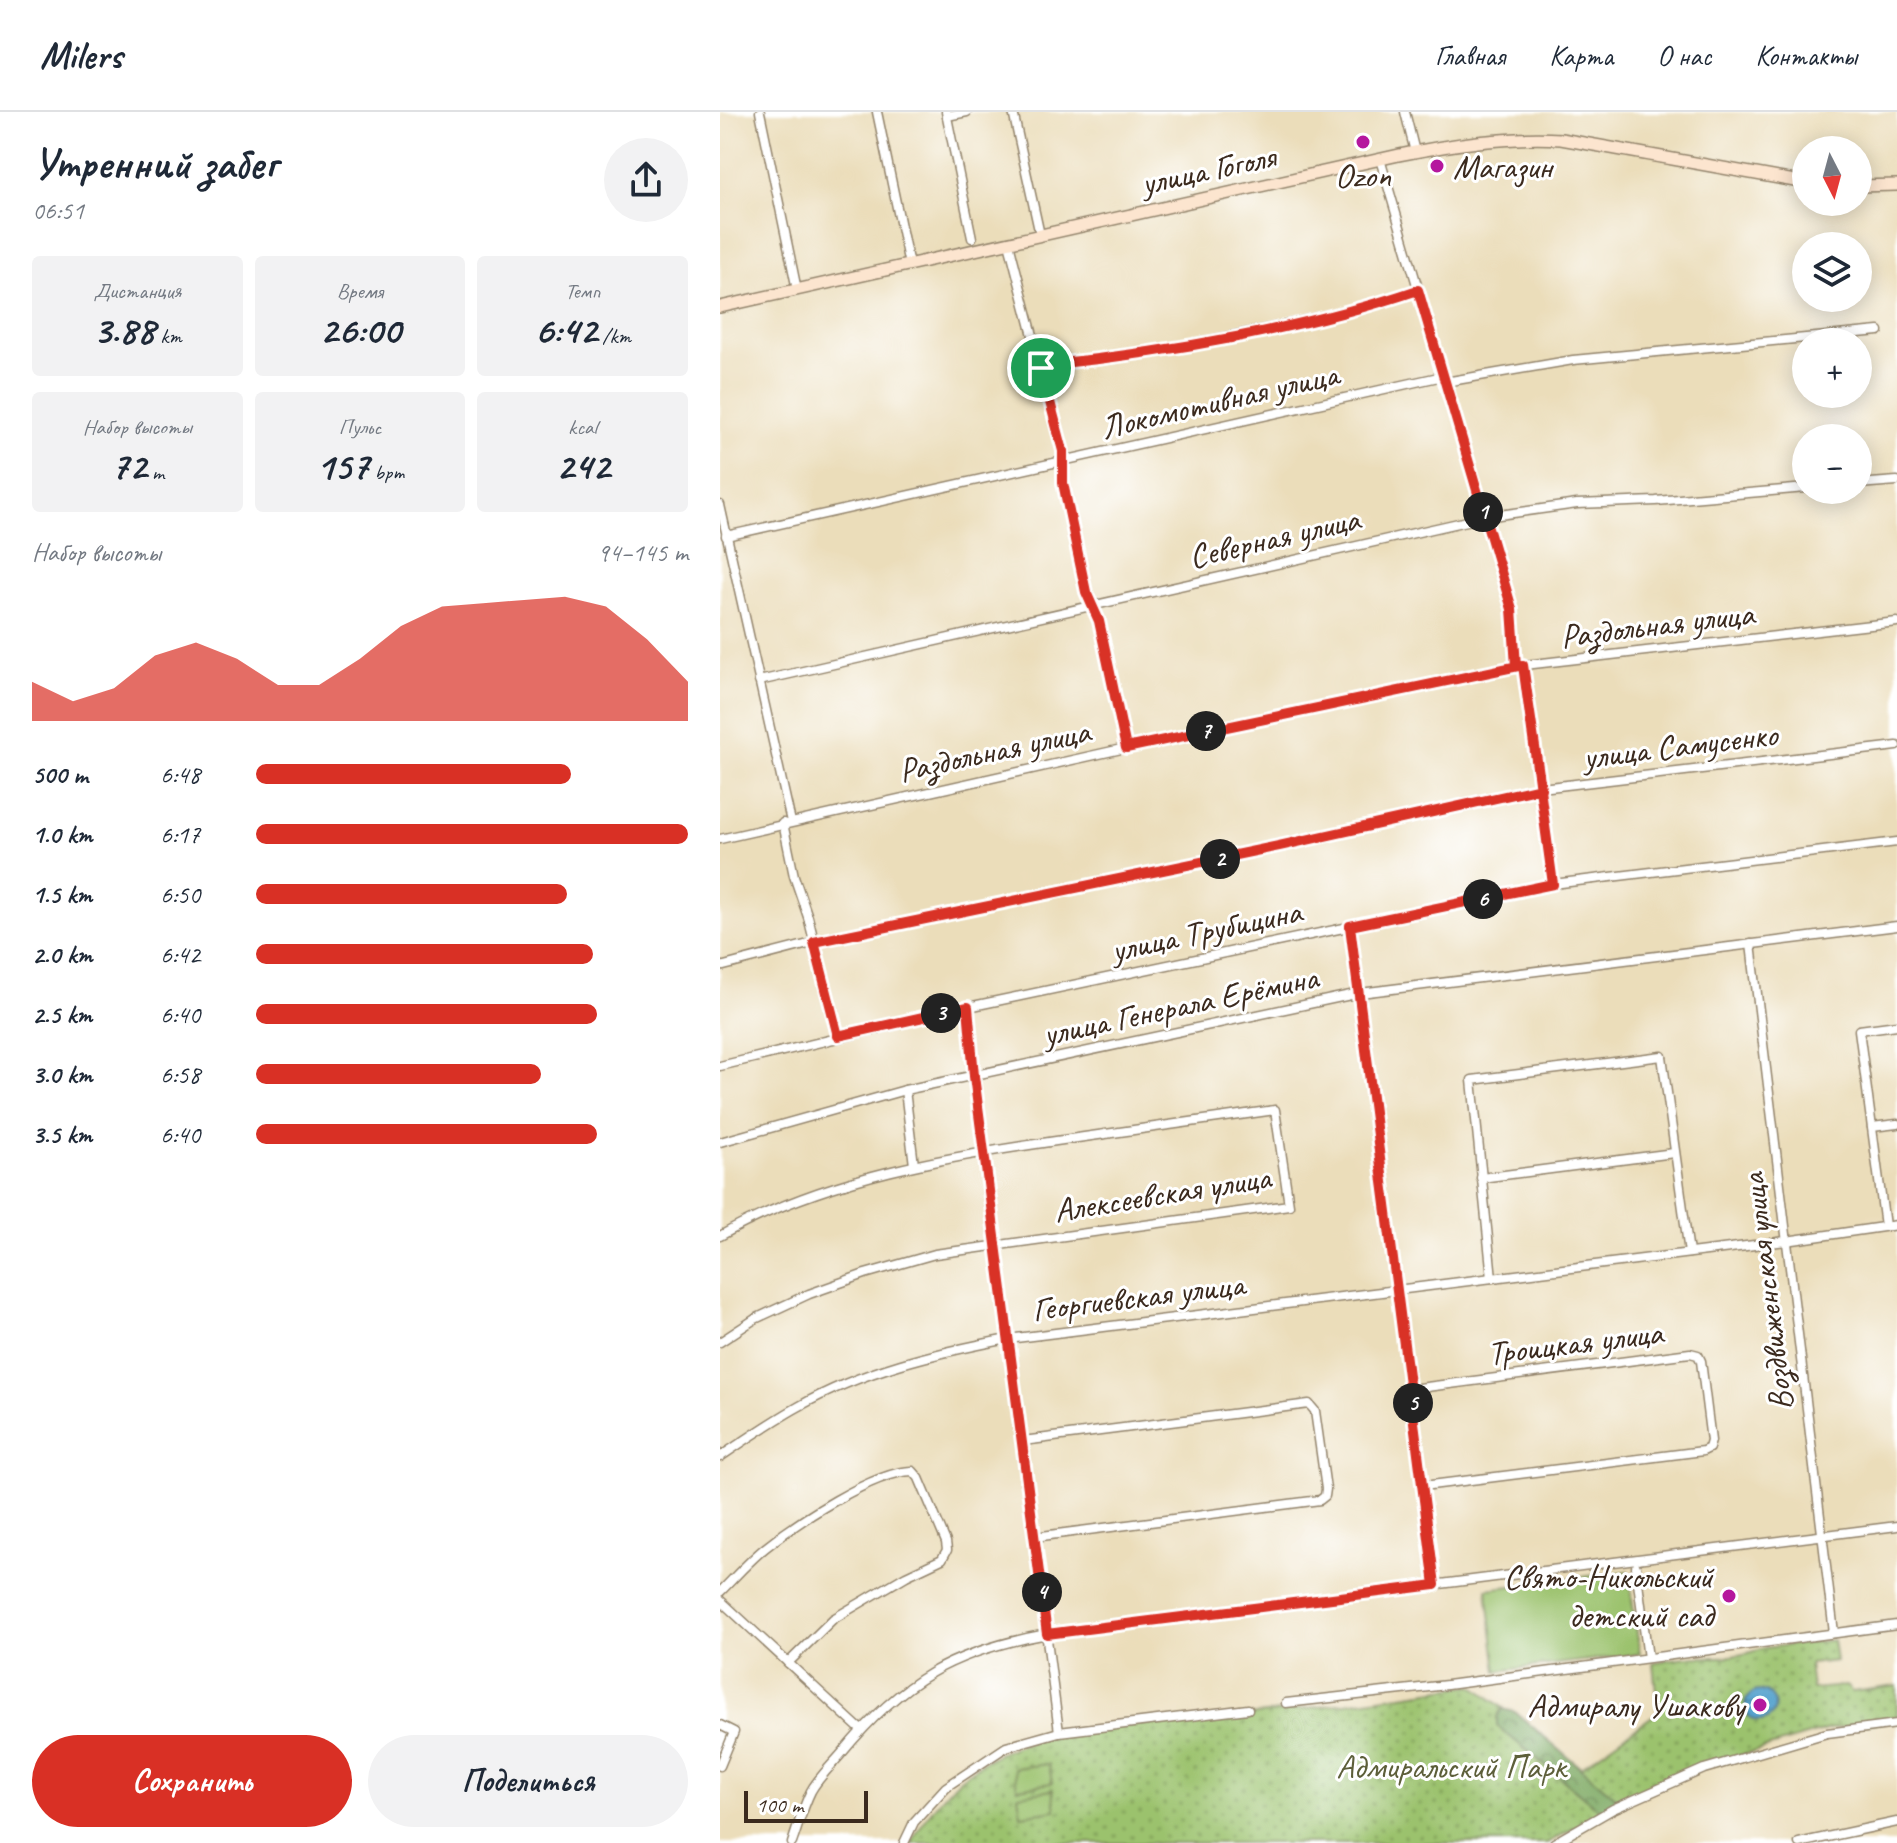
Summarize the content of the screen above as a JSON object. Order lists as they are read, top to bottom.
{
  "streets": {
    "main road": ["улица Гоголя"],
    "street": [
      "Локомотивная улица",
      "Северная улица",
      "Раздольная улица",
      "улица Самусенко",
      "улица Трубицина",
      "улица Генерала Ерёмина",
      "Алексеевская улица",
      "Воздвиженская улица",
      "Георгиевская улица",
      "Троицкая улица"
    ]
  },
  "crossings": [
    ["улица Генерала Ерёмина", "Воздвиженская улица"],
    ["Воздвиженская улица", "Георгиевская улица"]
  ],
  "parks": ["Адмиральский Парк"],
  "places": [
    "Ozon",
    "Магазин",
    "Свято-Никольский детский сад",
    "Адмиралу Ушакову"
  ],
  "scale_bar": "100 m",
  "north": "bottom",
  "page": {
    "header": "Milers",
    "nav": [
      "Главная",
      "Карта",
      "О нас",
      "Контакты"
    ],
    "heading": ["Утренний забег", "06:51"],
    "map_buttons": ["+", "−"],
    "stats": [
      ["Дистанция", "3.88 km"],
      ["Время", "26:00"],
      ["Темп", "6:42 /km"],
      ["Набор высоты", "72 m"],
      ["Пульс", "157 bpm"],
      ["kcal", "242"]
    ],
    "pins": [
      "1",
      "7",
      "2",
      "6",
      "3",
      "5",
      "4"
    ],
    "chart": ["Набор высоты", "94–145 m"],
    "list": [
      {
        "name": "500 m",
        "note": "6:48"
      },
      {
        "name": "1.0 km",
        "note": "6:17"
      },
      {
        "name": "1.5 km",
        "note": "6:50"
      },
      {
        "name": "2.0 km",
        "note": "6:42"
      },
      {
        "name": "2.5 km",
        "note": "6:40"
      },
      {
        "name": "3.0 km",
        "note": "6:58"
      },
      {
        "name": "3.5 km",
        "note": "6:40"
      }
    ],
    "buttons": ["Сохранить", "Поделиться"],
    "scale": "100 m"
  }
}
